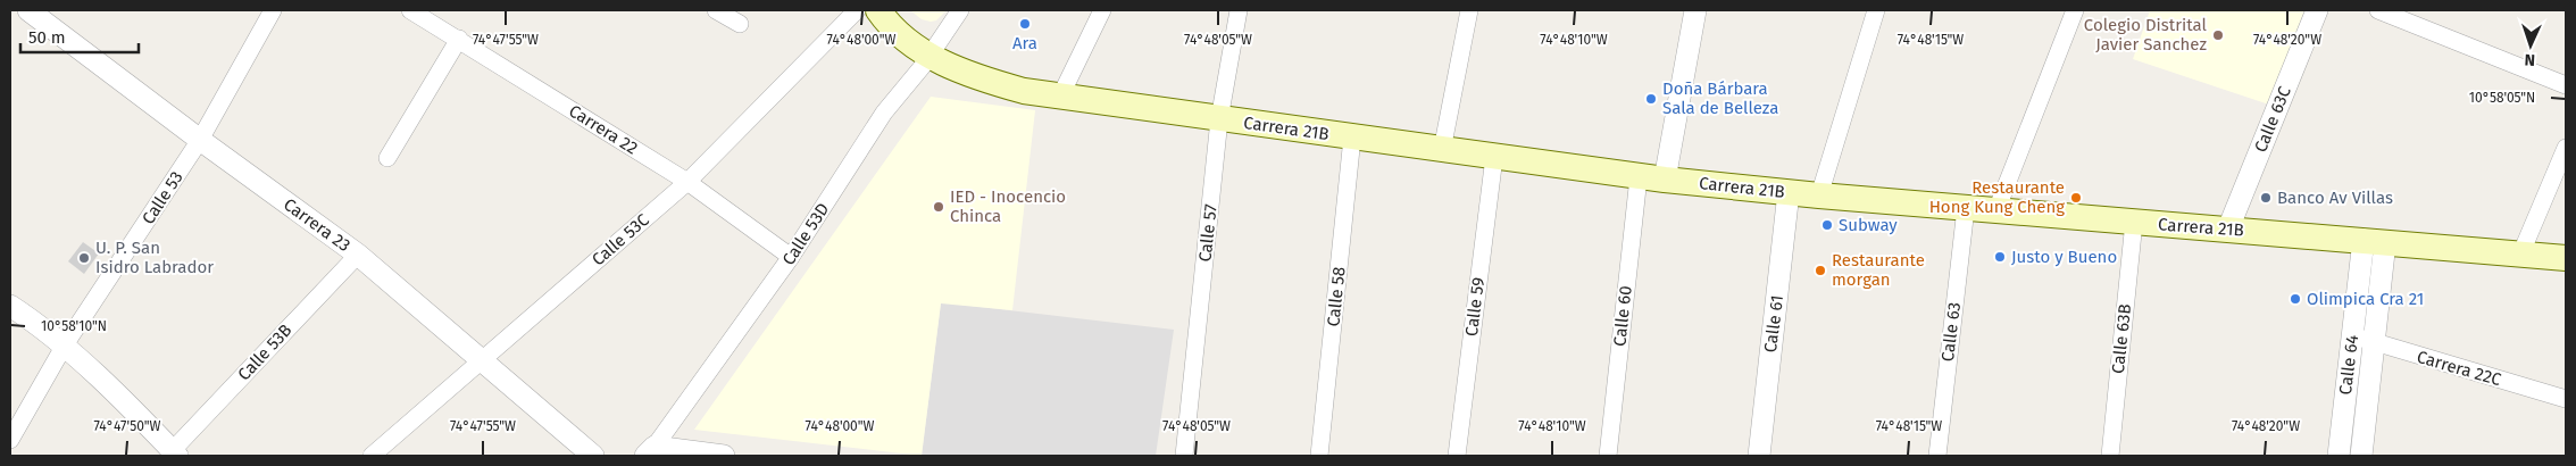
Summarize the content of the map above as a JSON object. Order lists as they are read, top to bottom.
{
  "streets": {
    "main road": ["Carrera 21B"],
    "street": [
      "Calle 63C",
      "Carrera 22",
      "Calle 53",
      "Carrera 23",
      "Calle 57",
      "Calle 53D",
      "Calle 53C",
      "Calle 58",
      "Calle 59",
      "Calle 60",
      "Calle 61",
      "Calle 63",
      "Calle 63B",
      "Calle 53B",
      "Calle 64",
      "Carrera 22C"
    ]
  },
  "crossings": [
    ["Calle 63C", "Carrera 21B"],
    ["Carrera 21B", "Calle 57"],
    ["Carrera 21B", "Calle 53D"],
    ["Carrera 21B", "Calle 58"],
    ["Carrera 21B", "Calle 59"],
    ["Carrera 21B", "Calle 60"],
    ["Carrera 21B", "Calle 61"],
    ["Carrera 21B", "Calle 63"],
    ["Carrera 21B", "Calle 63B"],
    ["Carrera 21B", "Calle 64"],
    ["Carrera 22", "Calle 53D"],
    ["Carrera 22", "Calle 53C"],
    ["Calle 53", "Carrera 23"],
    ["Carrera 23", "Calle 53C"],
    ["Carrera 23", "Calle 53B"],
    ["Calle 64", "Carrera 22C"]
  ],
  "places": [
    "Ara",
    "Colegio Distrital Javier Sanchez",
    "Doña Bárbara Sala de Belleza",
    "Restaurante Hong Kung Cheng",
    "Banco Av Villas",
    "IED - Inocencio Chinca",
    "Subway",
    "Justo y Bueno",
    "U. P. San Isidro Labrador",
    "Restaurante morgan",
    "Olimpica Cra 21"
  ],
  "scale_bar": "50 m",
  "north": "bottom",
  "coordinates": [
    "74°47'55\"W",
    "74°48'00\"W",
    "74°48'05\"W",
    "74°48'20\"W",
    "74°48'10\"W",
    "74°48'15\"W",
    "10°58'05\"N",
    "10°58'10\"N",
    "74°47'50\"W"
  ]
}
